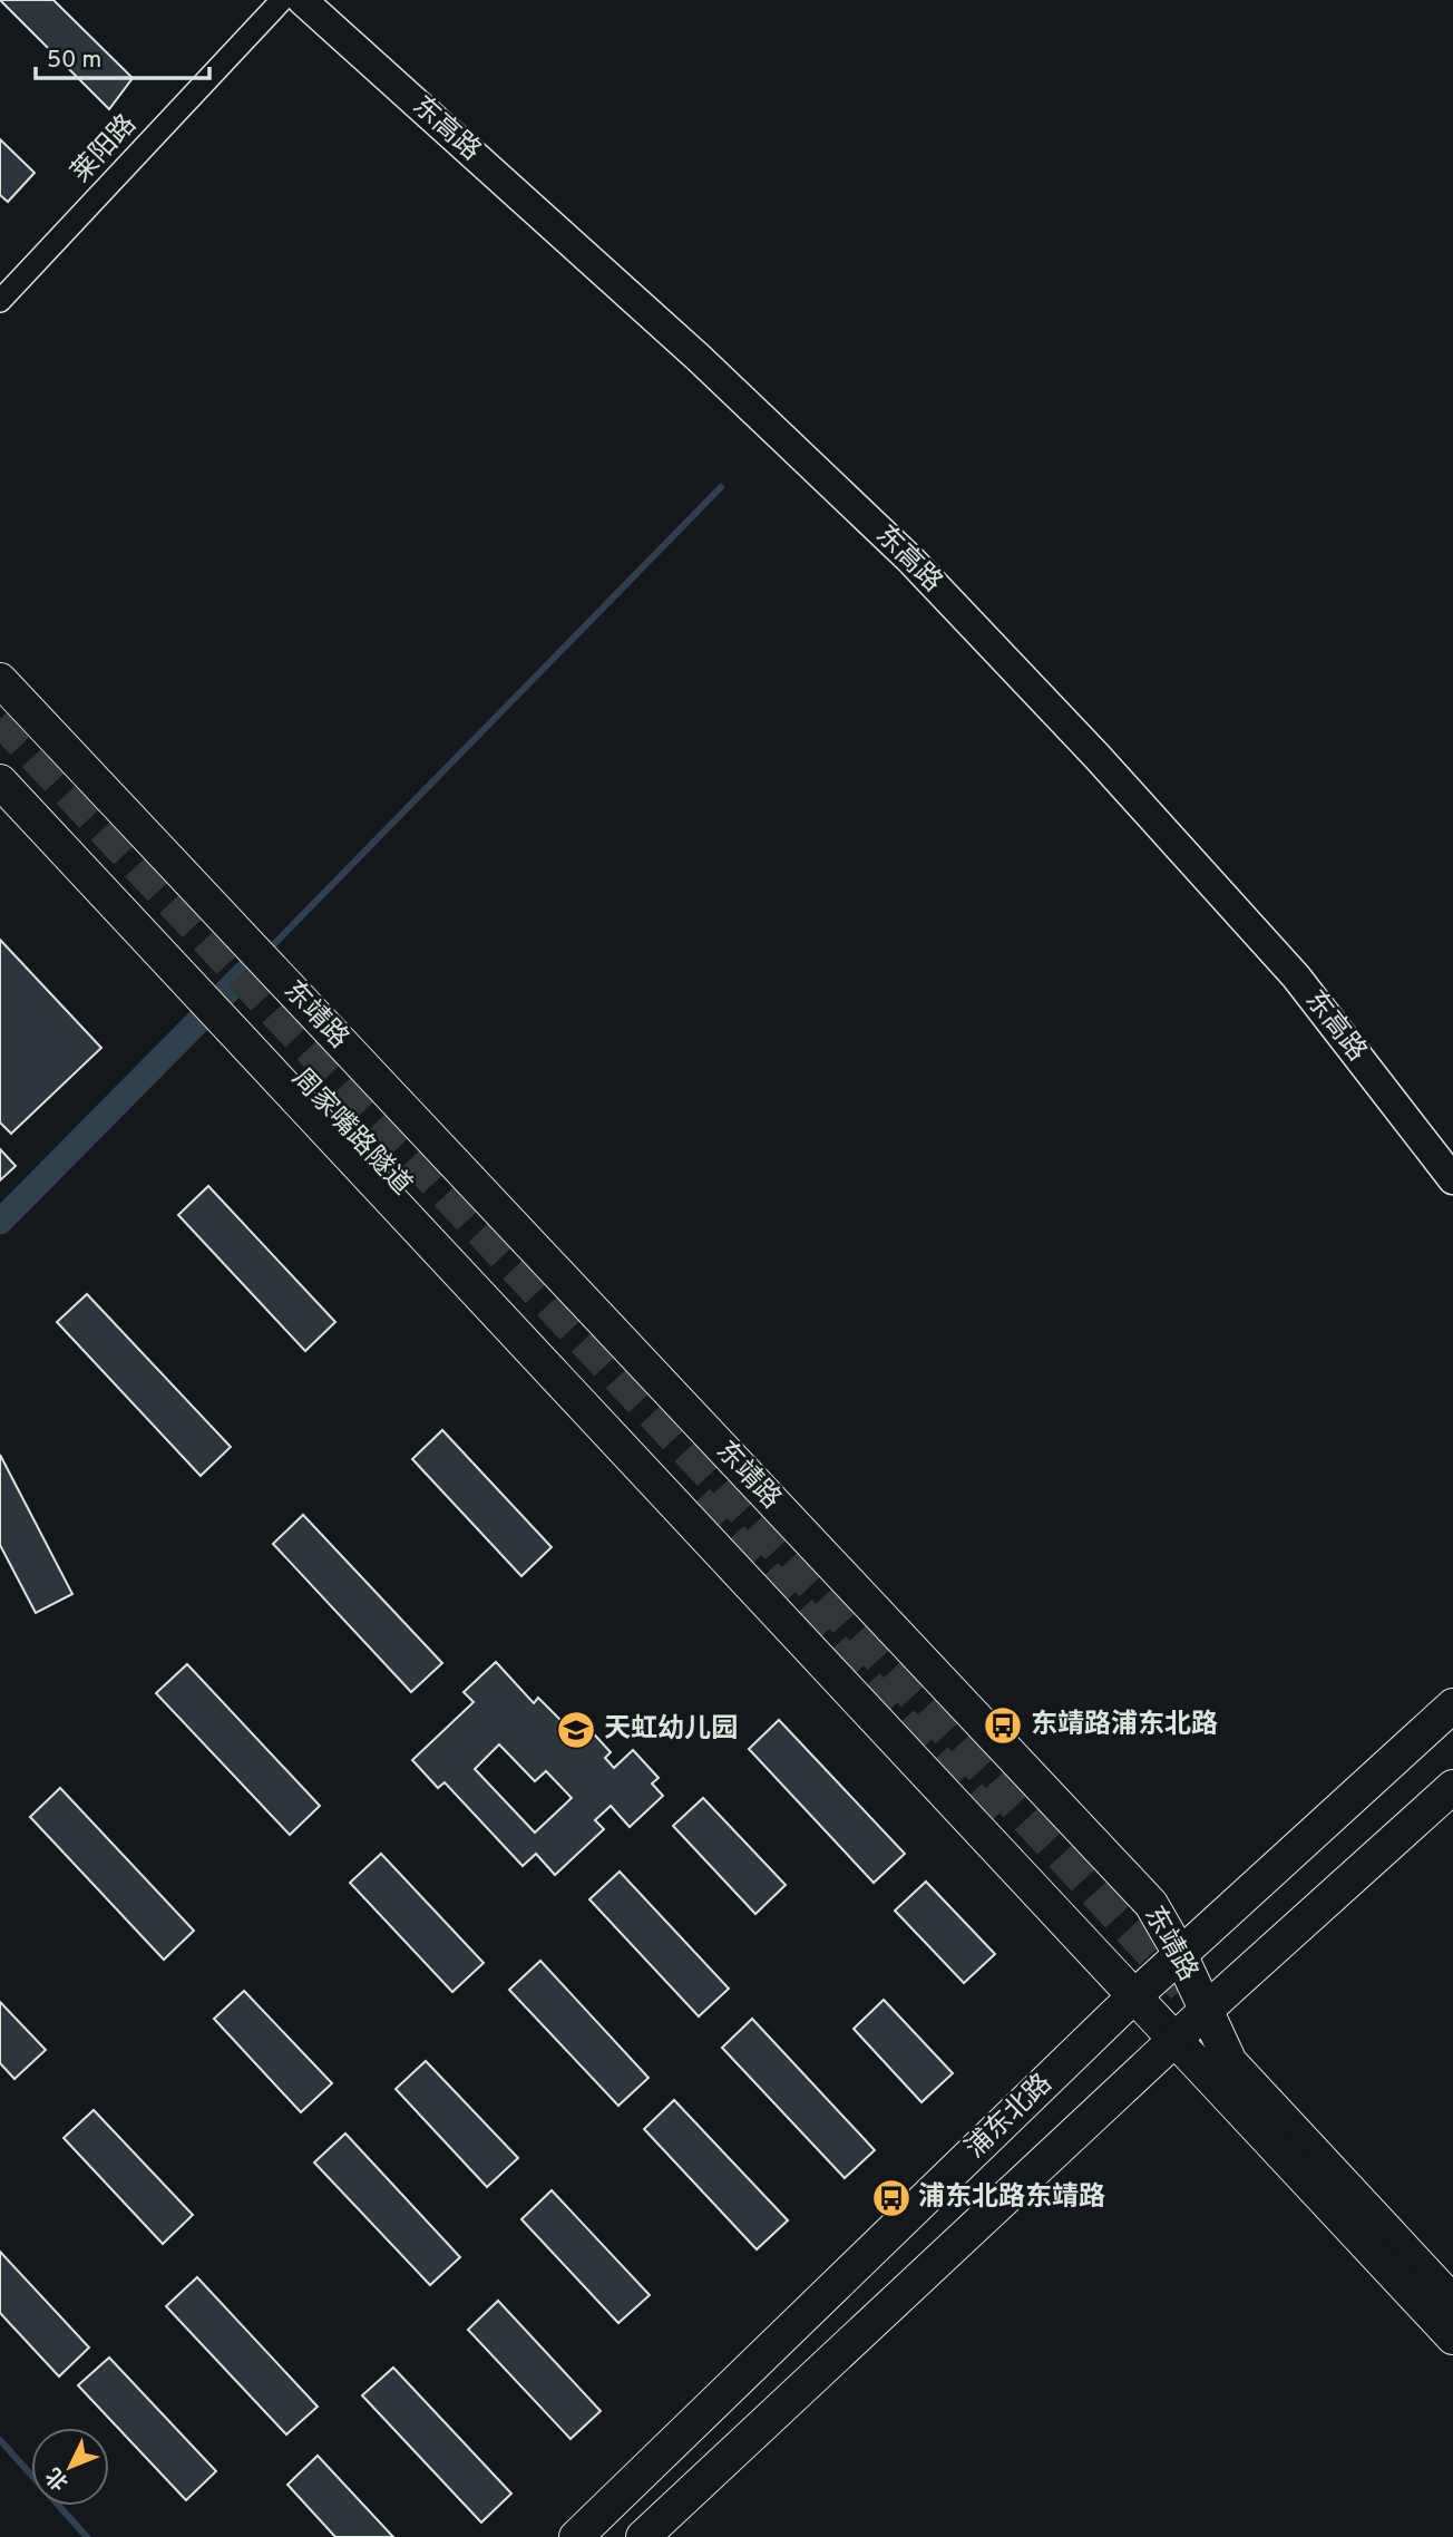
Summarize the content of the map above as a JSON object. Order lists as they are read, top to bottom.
{
  "streets": {
    "main road": ["东靖路", "周家嘴路隧道", "浦东北路"],
    "street": ["东高路", "莱阳路"]
  },
  "crossings": [
    ["东靖路", "浦东北路"]
  ],
  "places": {
    "bus stop": ["东靖路浦东北路", "浦东北路东靖路"],
    "school or university": ["天虹幼儿园"]
  },
  "scale_bar": "50 m",
  "north": "bottom left"
}
